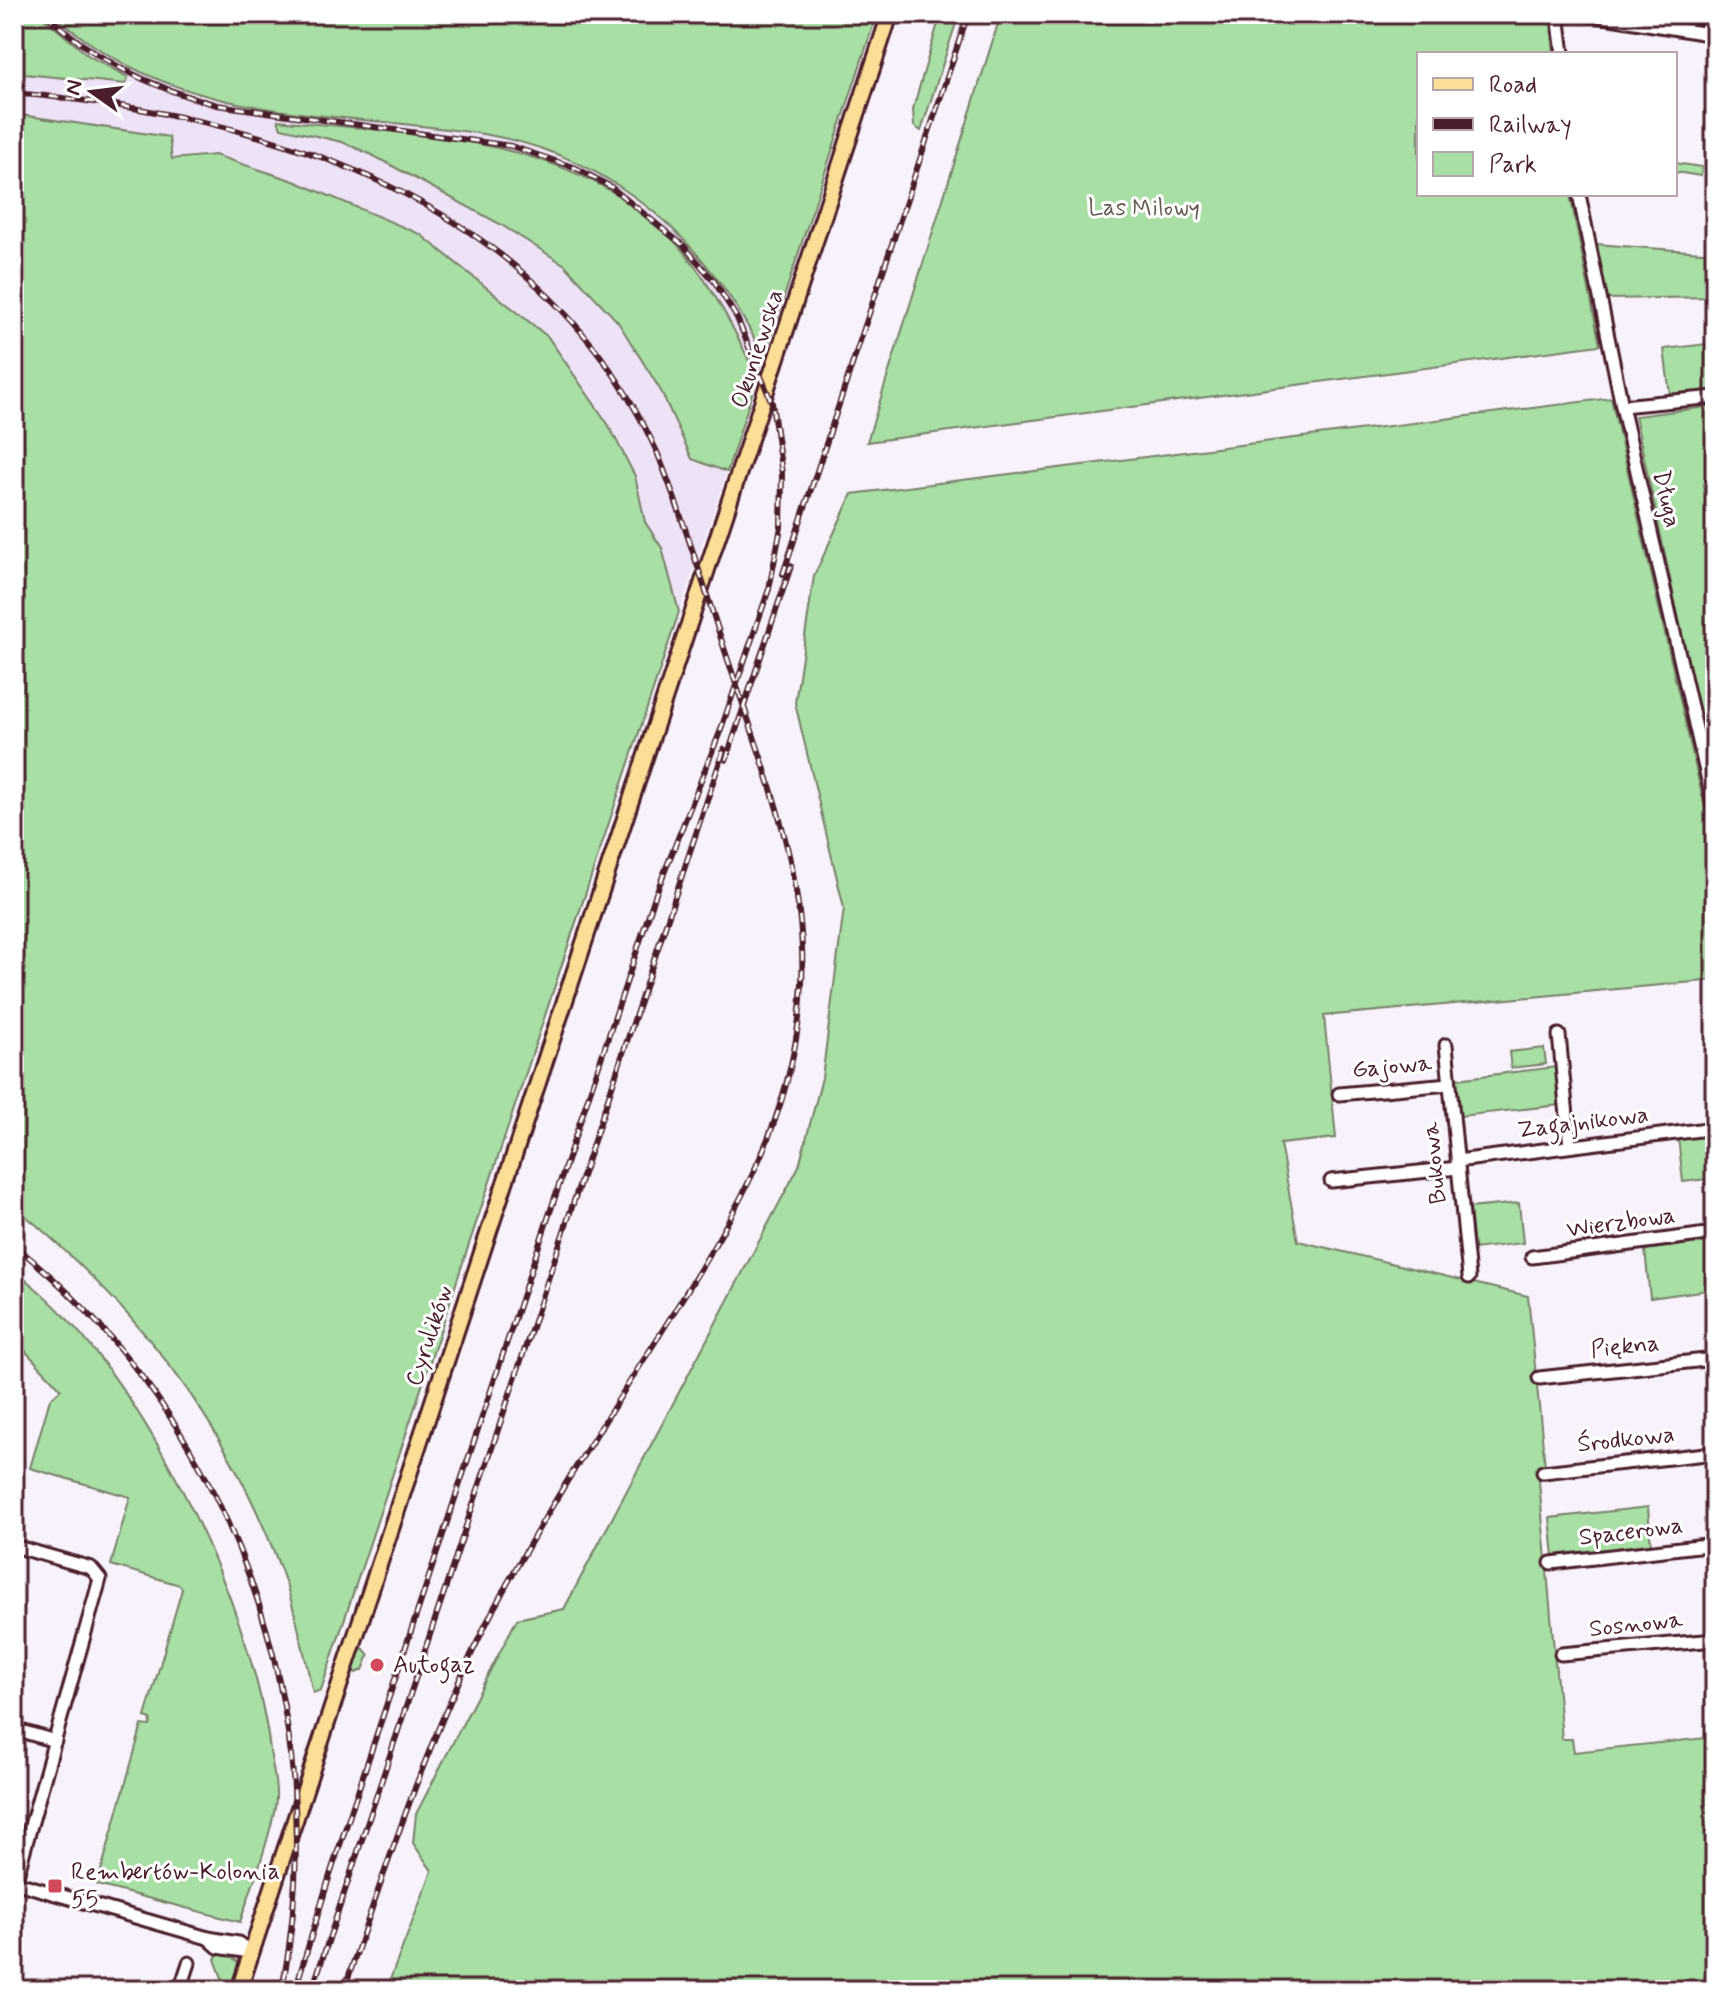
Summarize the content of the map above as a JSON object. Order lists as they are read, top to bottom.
{
  "streets": {
    "main road": ["Okuniewska", "Cyrulików"],
    "street": [
      "Długa",
      "Gajowa",
      "Zagajnikowa",
      "Bukowa",
      "Wierzbowa",
      "Piękna",
      "Środkowa",
      "Spacerowa",
      "Sosnowa"
    ]
  },
  "crossings": [
    ["Okuniewska", "Cyrulików"],
    ["Gajowa", "Bukowa"],
    ["Zagajnikowa", "Bukowa"]
  ],
  "parks": ["Las Milowy"],
  "places": {
    "other": ["Autogaz"],
    "transit": ["Rembertów-Kolonia 55"]
  },
  "legend": ["Road", "Railway", "Park"],
  "north": "left"
}
